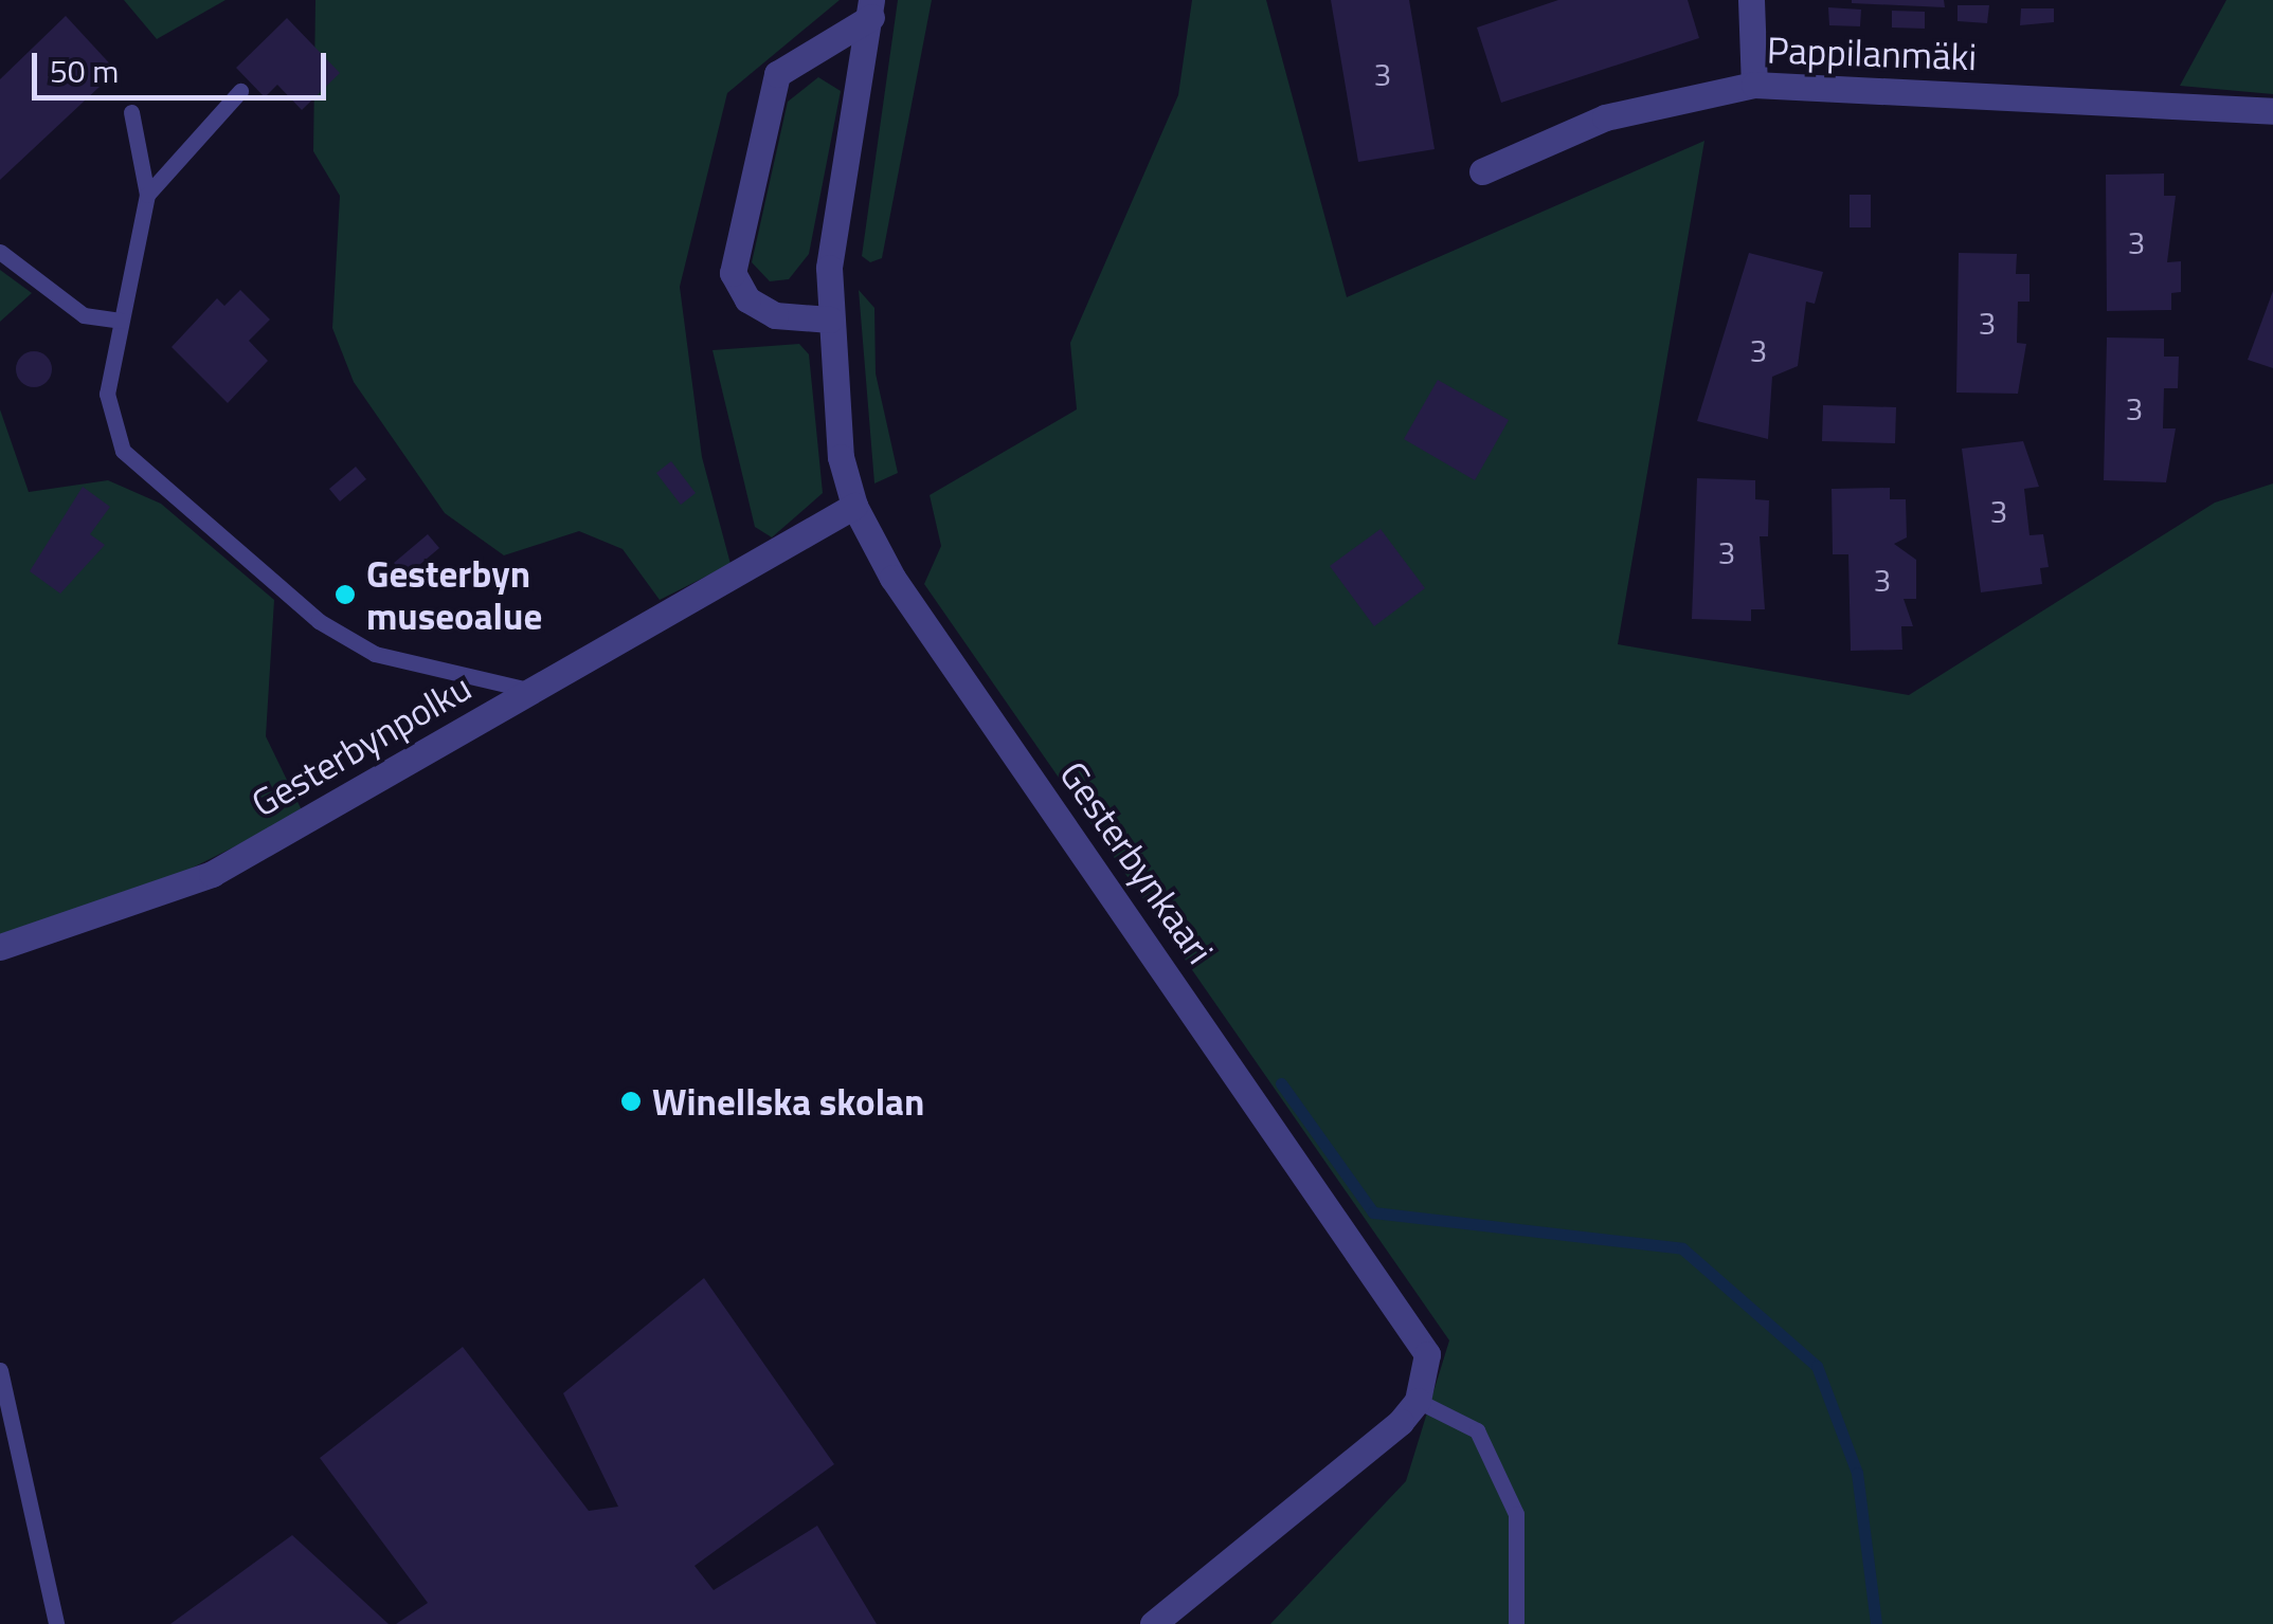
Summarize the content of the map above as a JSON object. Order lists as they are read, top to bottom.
{
  "streets": {
    "street": ["Pappilanmäki", "Gesterbynpolku", "Gesterbynkaari"]
  },
  "crossings": [
    ["Gesterbynpolku", "Gesterbynkaari"]
  ],
  "places": ["Gesterbyn museoalue", "Winellska skolan"],
  "house_numbers": [
    "3",
    "3",
    "3",
    "3",
    "3",
    "3",
    "3",
    "3"
  ],
  "scale_bar": "50 m"
}
